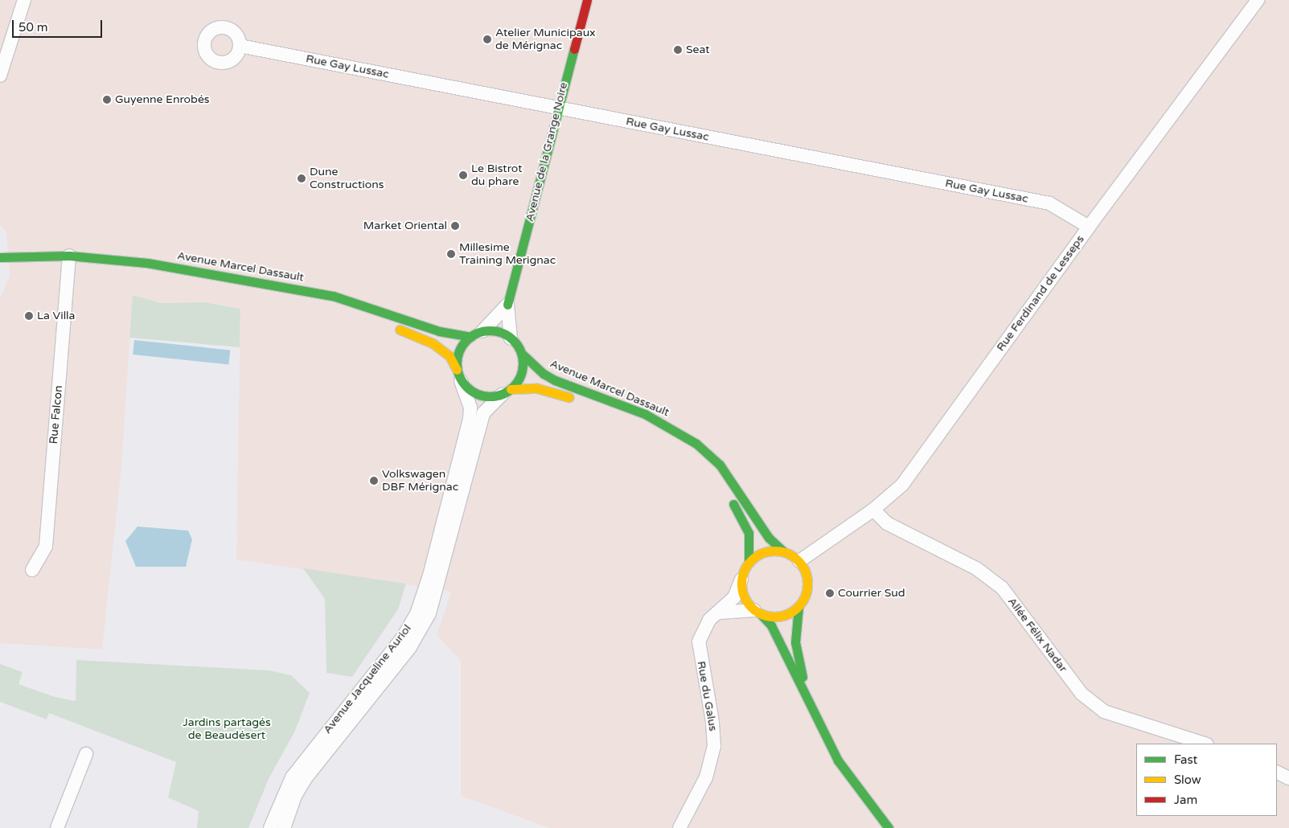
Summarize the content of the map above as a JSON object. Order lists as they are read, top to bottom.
{
  "streets": {
    "main road": ["Avenue de la Grange Noire", "Avenue Marcel Dassault"],
    "street": [
      "Rue Gay Lussac",
      "Rue Ferdinand de Lesseps",
      "Rue Falcon",
      "Allée Félix Nadar",
      "Avenue Jacqueline Auriol",
      "Rue du Galus"
    ]
  },
  "crossings": [
    ["Rue Gay Lussac", "Avenue de la Grange Noire"],
    ["Rue Gay Lussac", "Rue Ferdinand de Lesseps"],
    ["Avenue de la Grange Noire", "Avenue Marcel Dassault"],
    ["Avenue de la Grange Noire", "Avenue Jacqueline Auriol"],
    ["Avenue Marcel Dassault", "Rue Ferdinand de Lesseps"],
    ["Avenue Marcel Dassault", "Rue Falcon"],
    ["Avenue Marcel Dassault", "Avenue Jacqueline Auriol"],
    ["Avenue Marcel Dassault", "Rue du Galus"],
    ["Rue Ferdinand de Lesseps", "Allée Félix Nadar"],
    ["Rue Ferdinand de Lesseps", "Rue du Galus"]
  ],
  "parks": ["Jardins partagés de Beaudésert"],
  "places": [
    "Atelier Municipaux de Mérignac",
    "Seat",
    "Guyenne Enrobés",
    "Le Bistrot du phare",
    "Dune Constructions",
    "Market Oriental",
    "Millesime Training Merignac",
    "La Villa",
    "Volkswagen DBF Mérignac",
    "Courrier Sud"
  ],
  "legend": ["Fast", "Slow", "Jam"],
  "scale_bar": "50 m"
}
